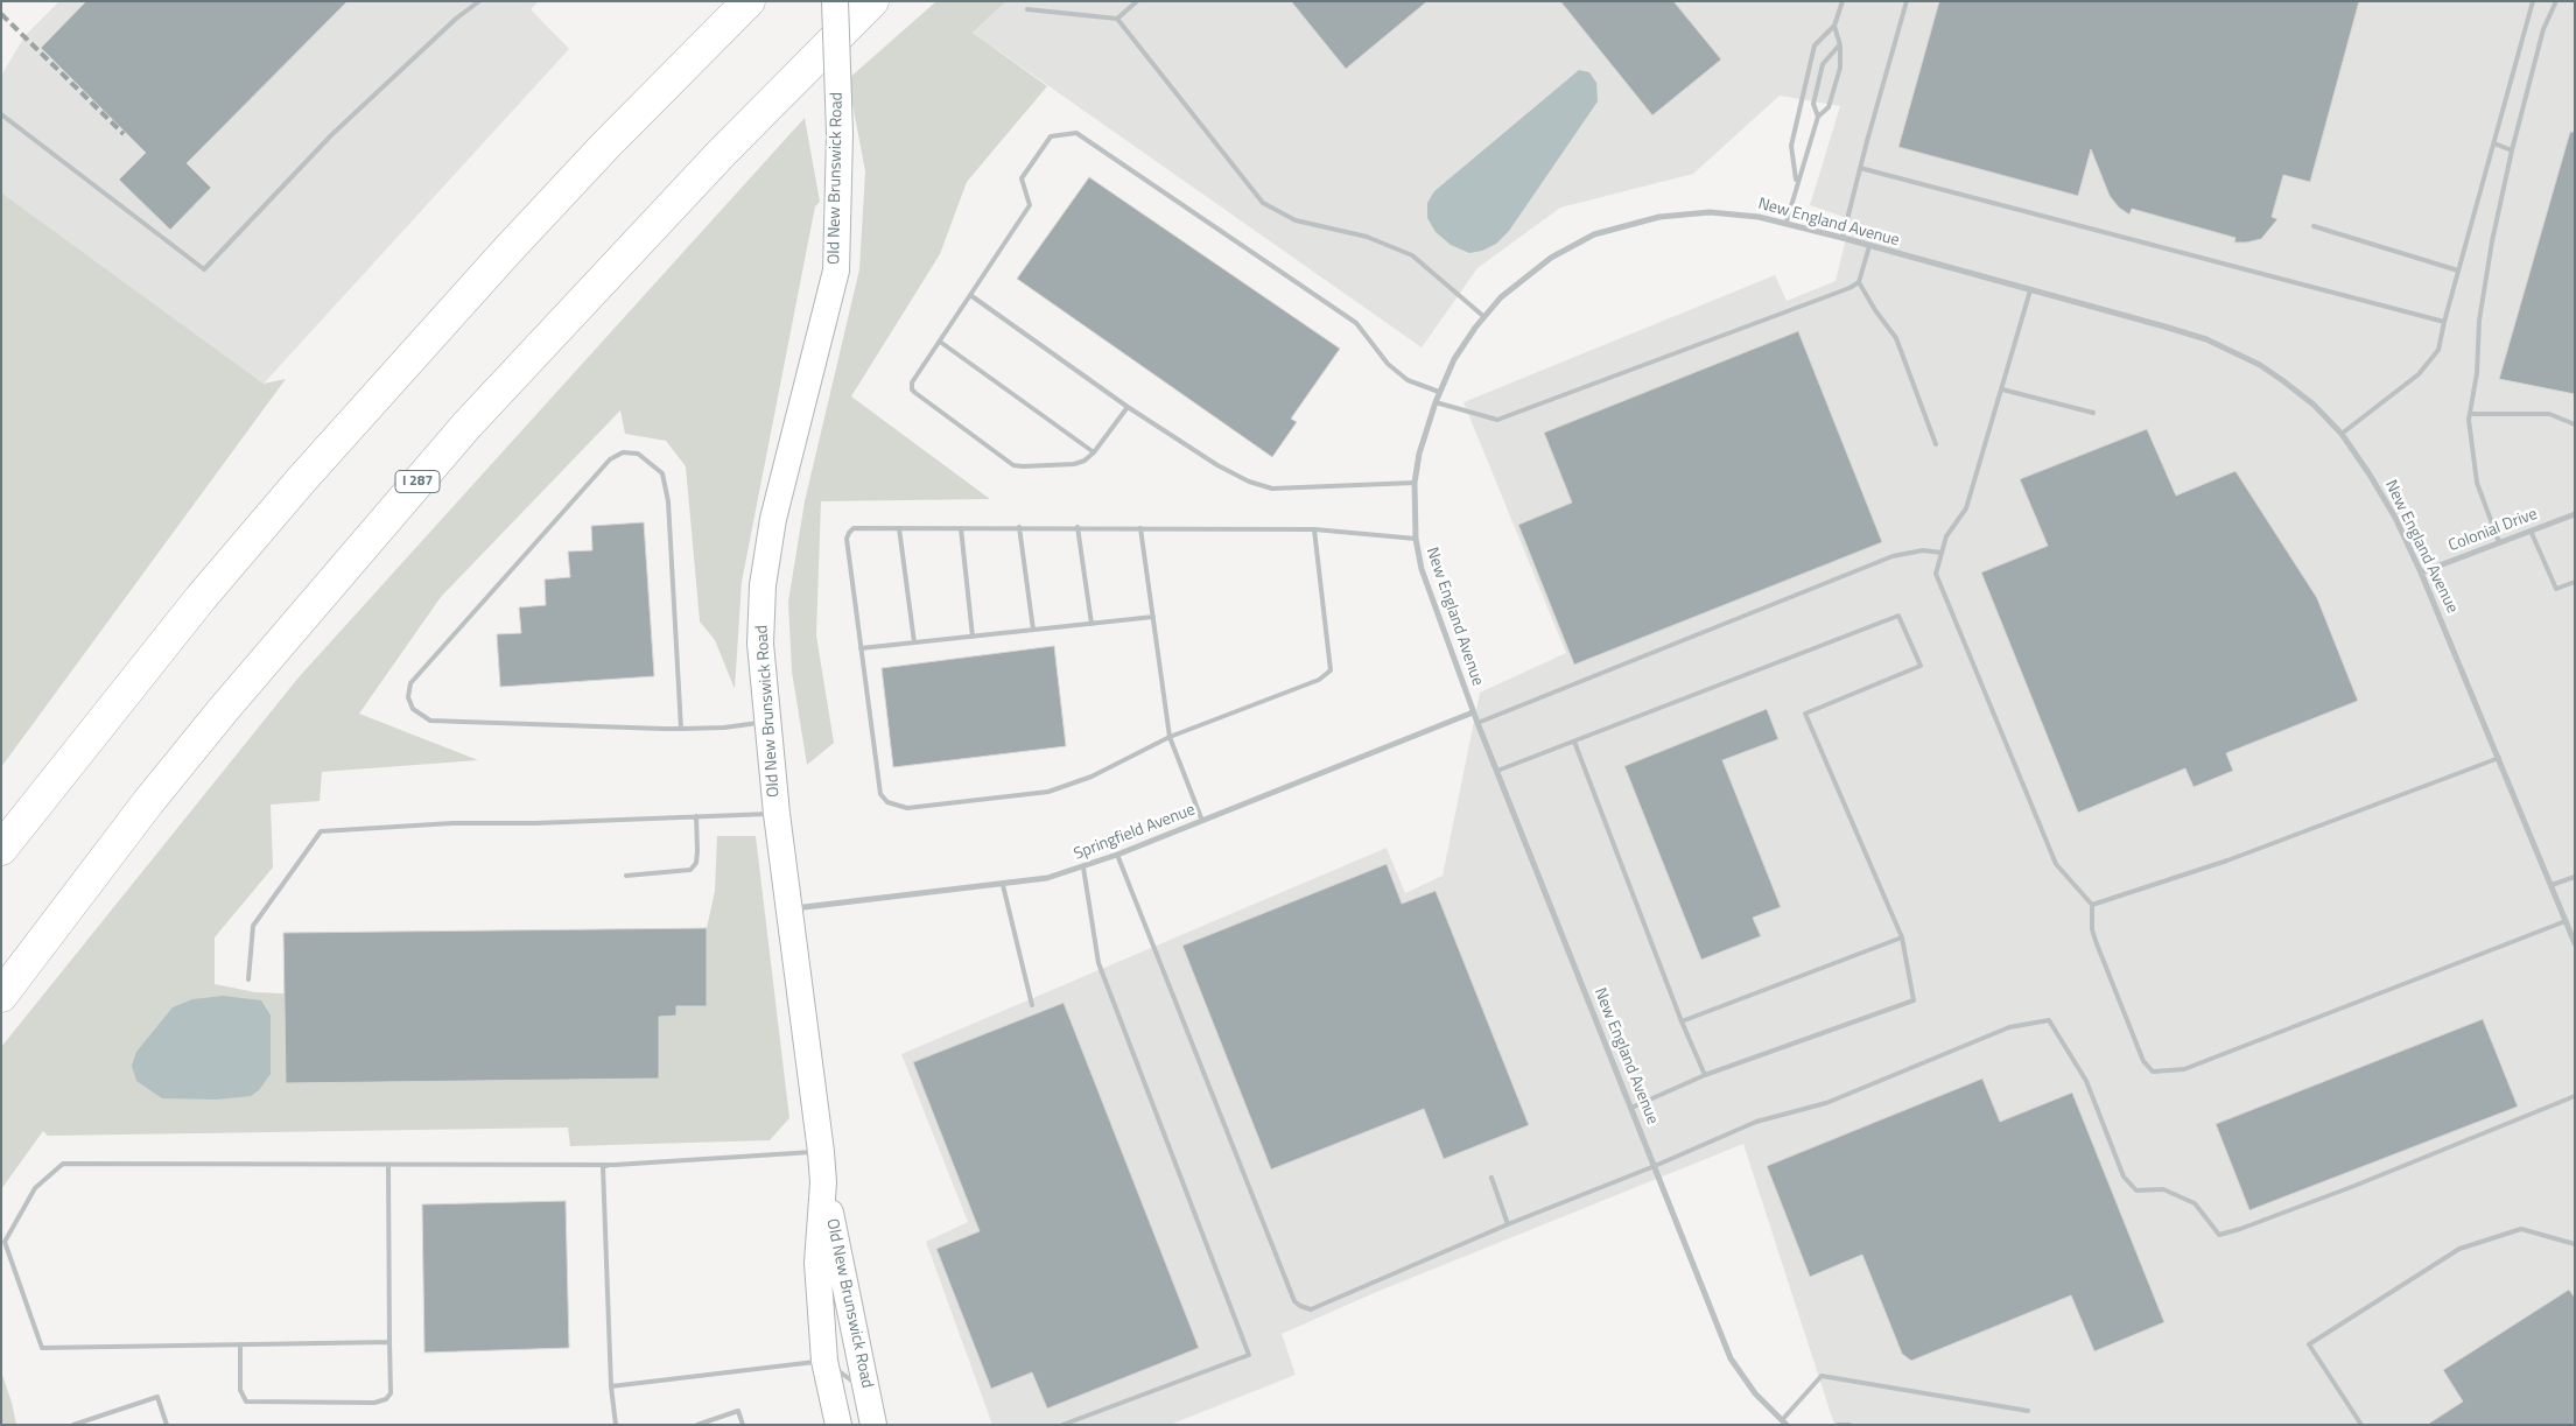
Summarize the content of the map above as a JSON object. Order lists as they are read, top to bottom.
{
  "streets": {
    "highway": ["I 287"],
    "main road": ["Old New Brunswick Road"],
    "street": ["New England Avenue", "Colonial Drive", "Springfield Avenue"]
  },
  "crossings": [
    ["Old New Brunswick Road", "Springfield Avenue"],
    ["New England Avenue", "Colonial Drive"],
    ["New England Avenue", "Springfield Avenue"]
  ]
}
